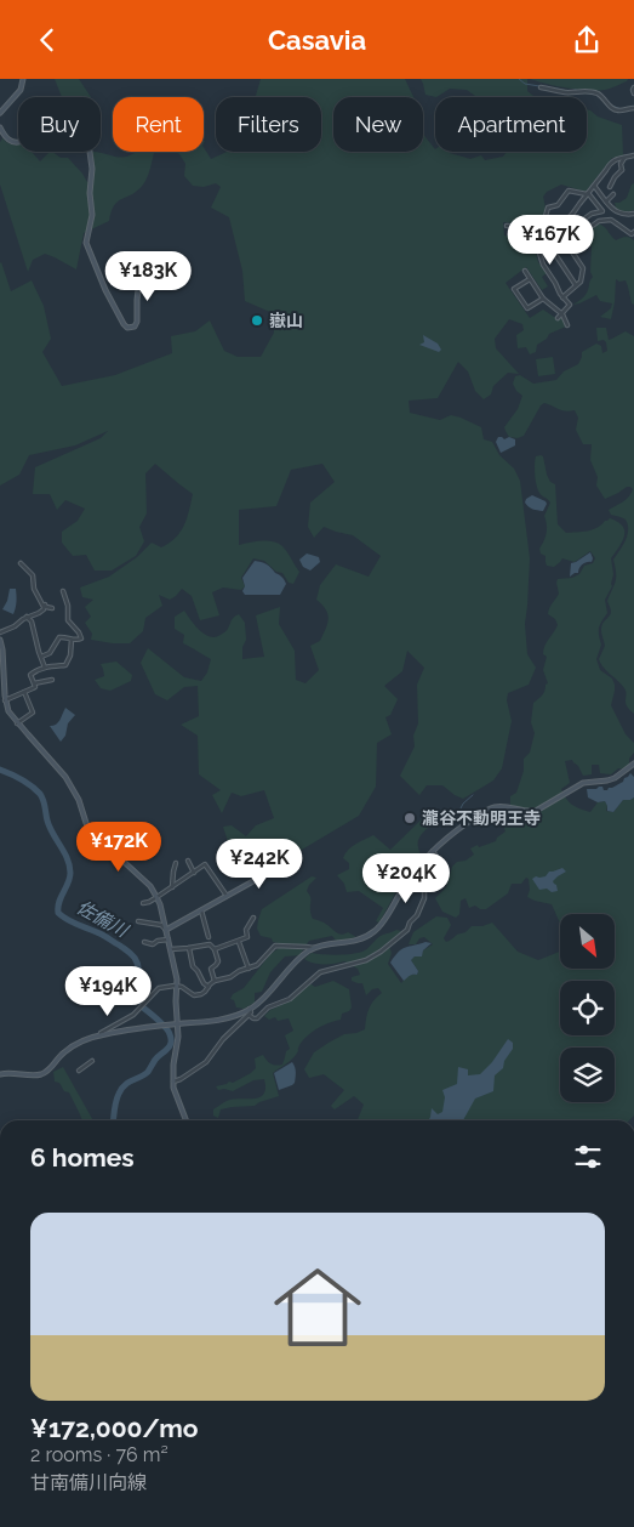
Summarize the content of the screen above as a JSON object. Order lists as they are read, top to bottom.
{
  "water": ["佐備川"],
  "places": ["嶽山", "瀧谷不動明王寺"],
  "north": "bottom right",
  "page": {
    "header": "Casavia",
    "chip": [
      "Buy",
      "Rent",
      "Filters",
      "New",
      "Apartment"
    ],
    "price": [
      "¥167K",
      "¥183K",
      "¥172K",
      "¥242K",
      "¥204K",
      "¥194K"
    ],
    "heading": "6 homes",
    "list": [
      {
        "name": "¥172,000/mo",
        "note": "2 rooms · 76 m² · 甘南備川向線"
      }
    ]
  }
}
